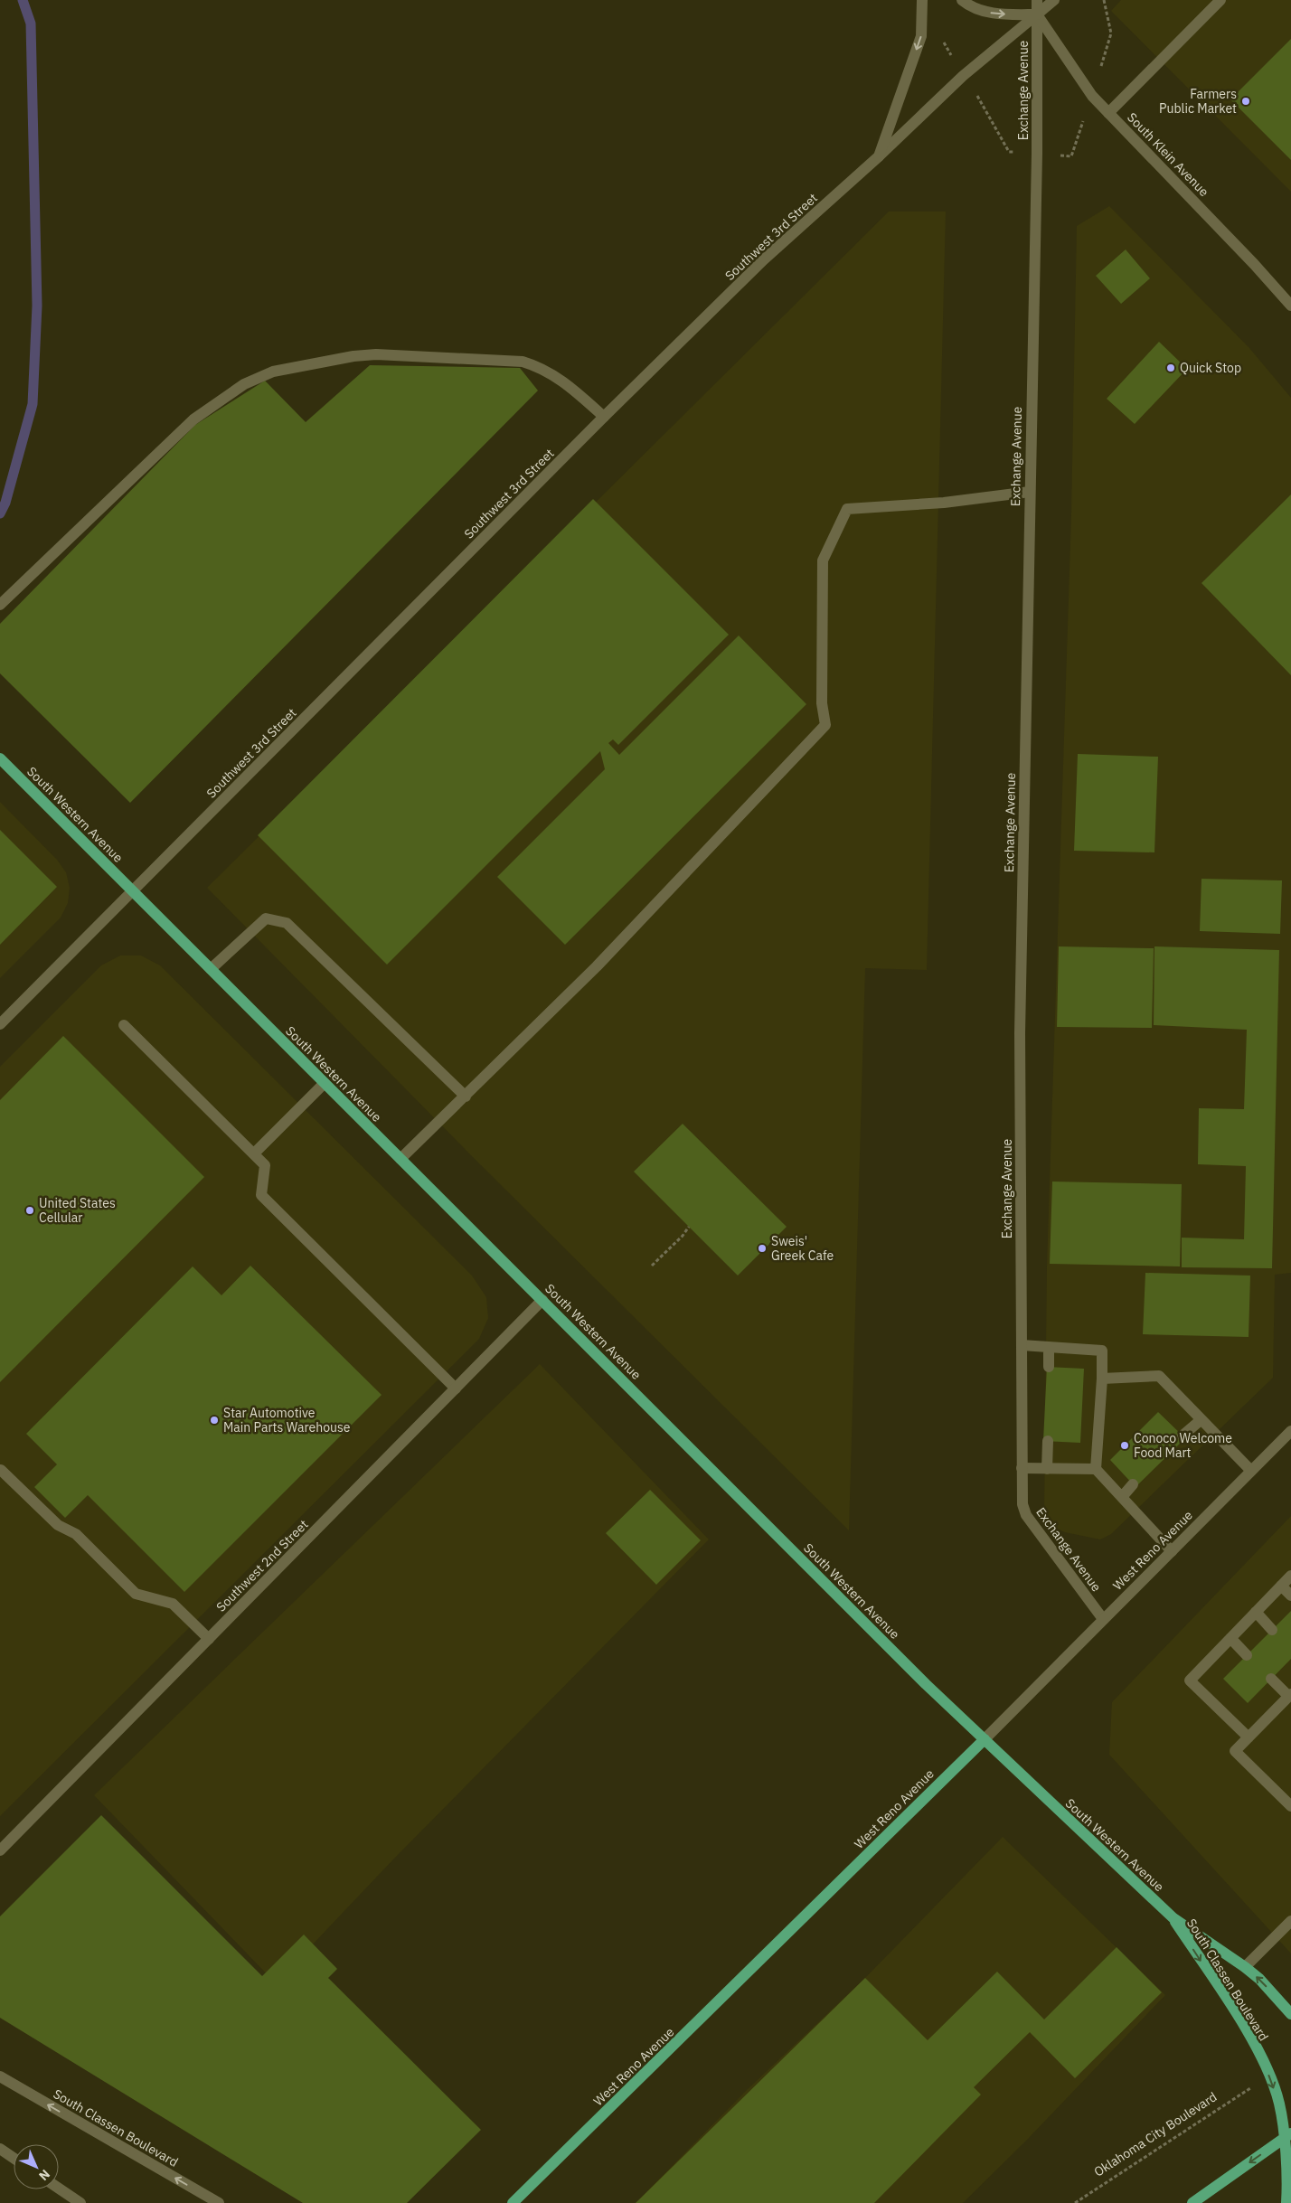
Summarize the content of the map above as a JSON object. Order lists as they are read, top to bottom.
{
  "streets": {
    "main road": ["South Western Avenue", "West Reno Avenue", "South Classen Boulevard"],
    "street": [
      "Exchange Avenue",
      "South Klein Avenue",
      "Southwest 3rd Street",
      "Southwest 2nd Street"
    ],
    "path": ["Oklahoma City Boulevard"]
  },
  "crossings": [
    ["Exchange Avenue", "South Klein Avenue"],
    ["Exchange Avenue", "Southwest 3rd Street"],
    ["Exchange Avenue", "West Reno Avenue"],
    ["South Klein Avenue", "Southwest 3rd Street"],
    ["Southwest 3rd Street", "South Western Avenue"],
    ["South Western Avenue", "West Reno Avenue"],
    ["South Western Avenue", "Southwest 2nd Street"],
    ["South Western Avenue", "South Classen Boulevard"]
  ],
  "places": [
    "Farmers Public Market",
    "Quick Stop",
    "United States Cellular",
    "Sweis' Greek Cafe",
    "Star Automotive Main Parts Warehouse",
    "Conoco Welcome Food Mart"
  ],
  "north": "bottom right"
}
